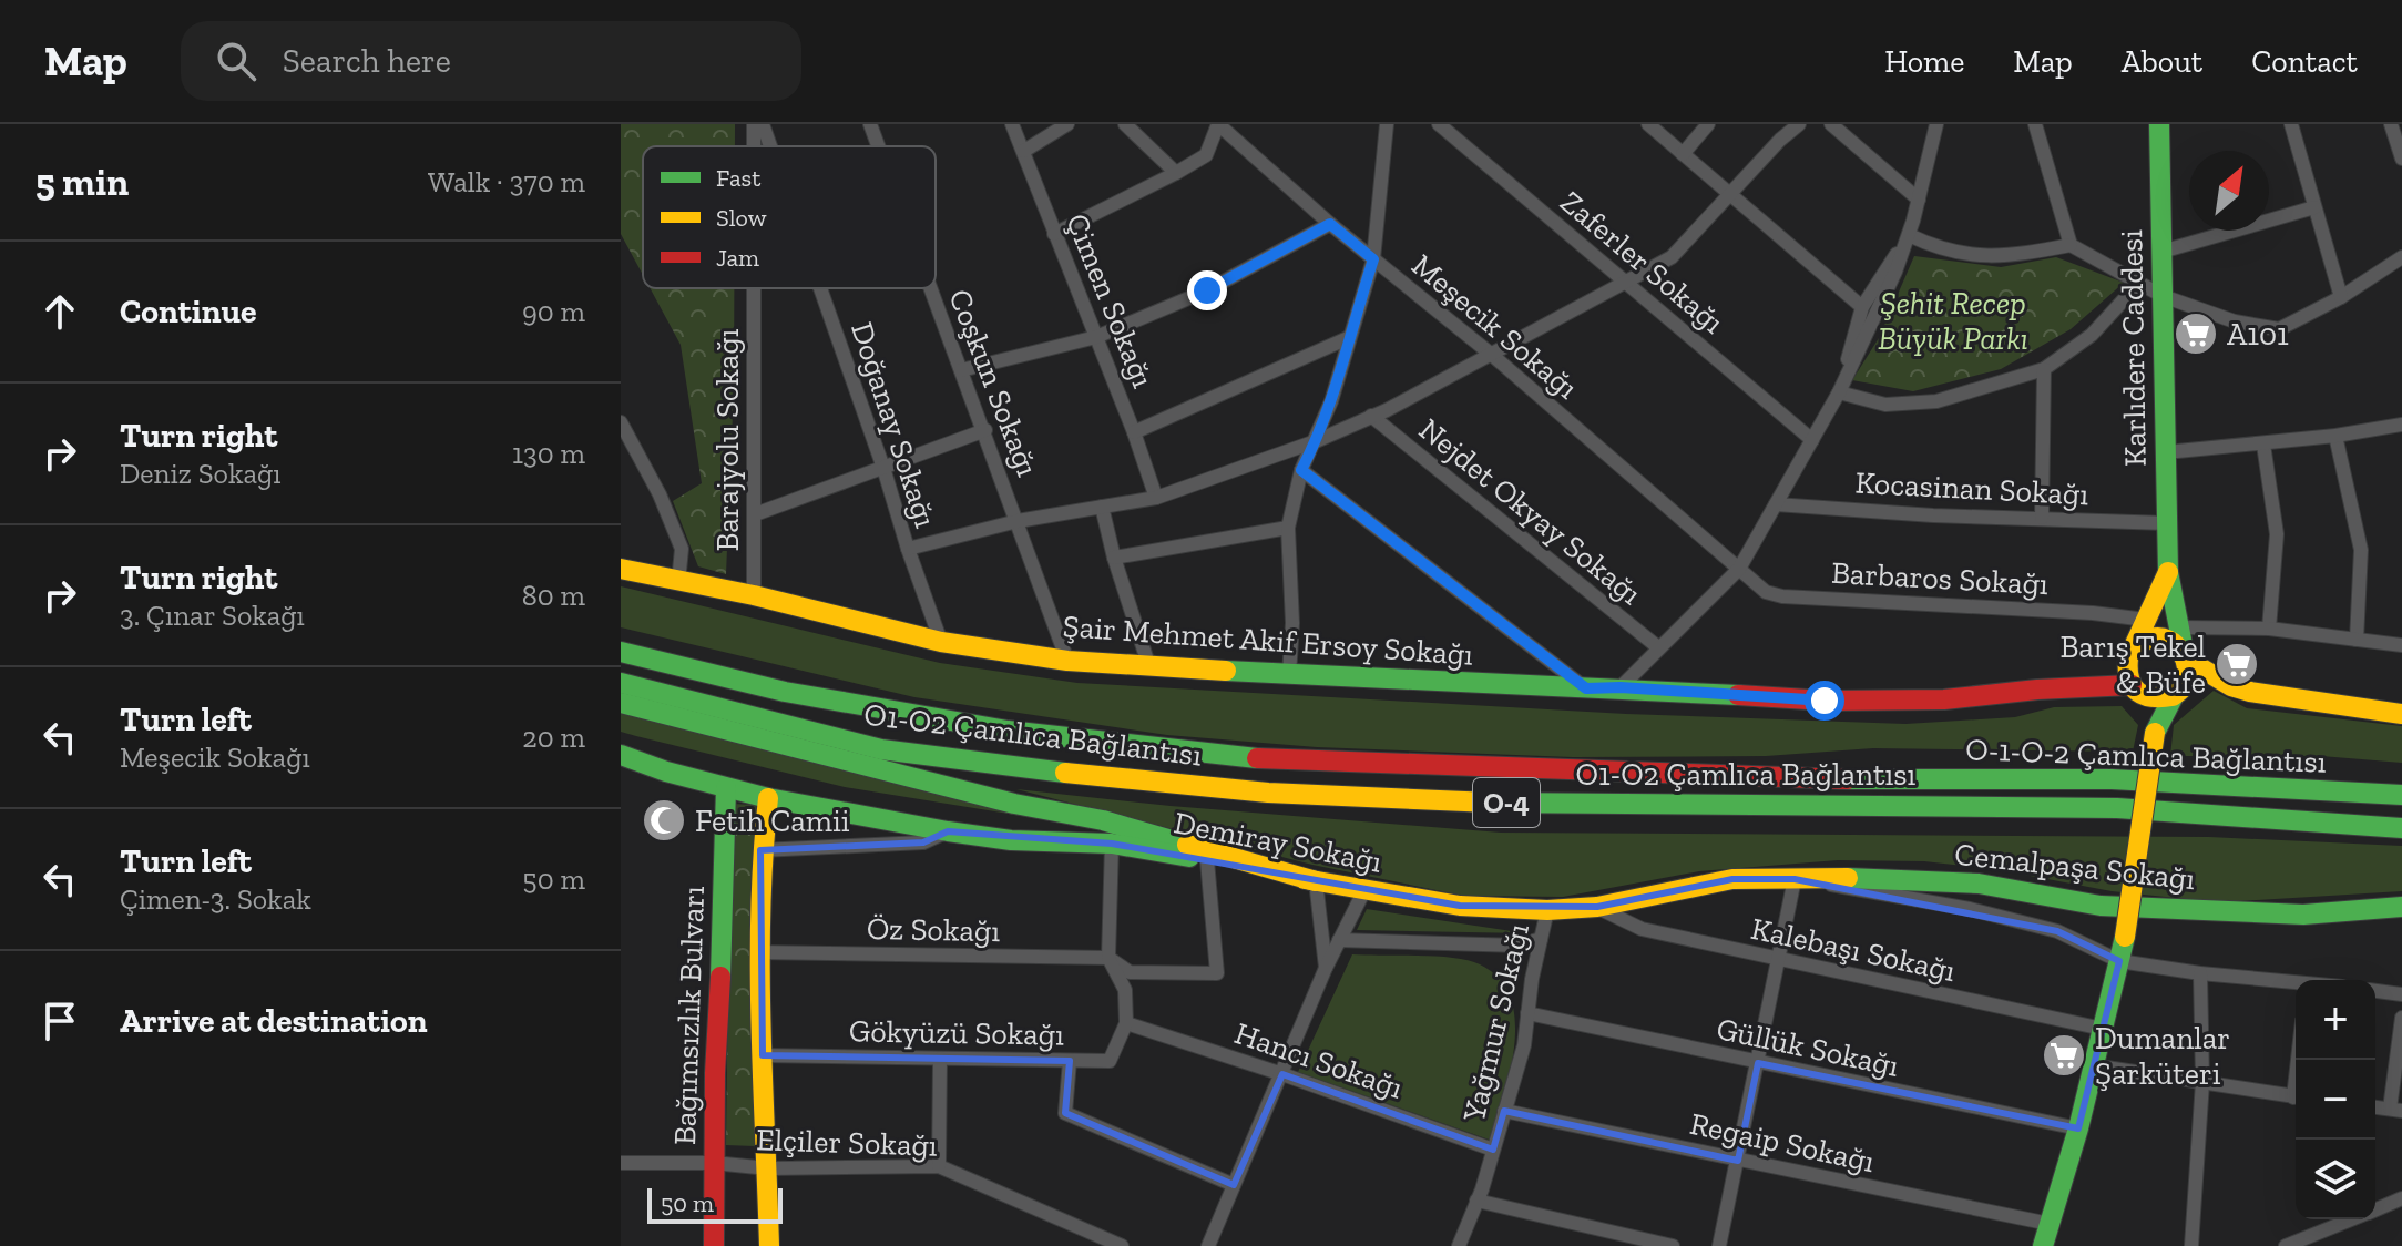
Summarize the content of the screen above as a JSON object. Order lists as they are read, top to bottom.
{
  "streets": {
    "main road": [
      "Karlıdere Caddesi",
      "Şair Mehmet Akif Ersoy Sokağı",
      "O1-O2 Çamlıca Bağlantısı",
      "O-1-O-2 Çamlıca Bağlantısı",
      "O-4",
      "Demiray Sokağı",
      "Cemalpaşa Sokağı",
      "Bağımsızlık Bulvarı"
    ],
    "street": [
      "Zaferler Sokağı",
      "Çimen Sokağı",
      "Meşecik Sokağı",
      "Coşkun Sokağı",
      "Doğanay Sokağı",
      "Barajyolu Sokağı",
      "Kocasinan Sokağı",
      "Nejdet Okyay Sokağı",
      "Barbaros Sokağı",
      "Öz Sokağı",
      "Kalebaşı Sokağı",
      "Yağmur Sokağı",
      "Gökyüzü Sokağı",
      "Güllük Sokağı",
      "Hancı Sokağı",
      "Elçiler Sokağı",
      "Regaip Sokağı"
    ]
  },
  "crossings": [
    ["Meşecik Sokağı", "Barbaros Sokağı"],
    ["Karlıdere Caddesi", "Kocasinan Sokağı"],
    ["Karlıdere Caddesi", "Barbaros Sokağı"],
    ["Karlıdere Caddesi", "Şair Mehmet Akif Ersoy Sokağı"],
    ["Coşkun Sokağı", "Şair Mehmet Akif Ersoy Sokağı"],
    ["Doğanay Sokağı", "Şair Mehmet Akif Ersoy Sokağı"],
    ["Barajyolu Sokağı", "Şair Mehmet Akif Ersoy Sokağı"],
    ["Demiray Sokağı", "Cemalpaşa Sokağı"],
    ["Demiray Sokağı", "Öz Sokağı"],
    ["Demiray Sokağı", "Kalebaşı Sokağı"],
    ["Demiray Sokağı", "Bağımsızlık Bulvarı"],
    ["Demiray Sokağı", "Yağmur Sokağı"],
    ["Cemalpaşa Sokağı", "Kalebaşı Sokağı"],
    ["Bağımsızlık Bulvarı", "Elçiler Sokağı"],
    ["Yağmur Sokağı", "Güllük Sokağı"],
    ["Yağmur Sokağı", "Hancı Sokağı"],
    ["Yağmur Sokağı", "Regaip Sokağı"],
    ["Gökyüzü Sokağı", "Hancı Sokağı"]
  ],
  "parks": ["Şehit Recep Büyük Parkı"],
  "places": {
    "supermarket": ["A101", "Barış Tekel & Büfe", "Dumanlar Şarküteri"],
    "mosque": ["Fetih Camii"]
  },
  "legend": ["Fast", "Slow", "Jam"],
  "scale_bar": "50 m",
  "north": "top right",
  "page": {
    "header": "Map",
    "search": "Search here",
    "nav": [
      "Home",
      "Map",
      "About",
      "Contact"
    ],
    "heading": ["5 min", "Walk · 370 m"],
    "list": [
      ["Continue", "90 m"],
      ["Turn right", "Deniz Sokağı", "130 m"],
      ["Turn right", "3. Çınar Sokağı", "80 m"],
      ["Turn left", "Meşecik Sokağı", "20 m"],
      ["Turn left", "Çimen-3. Sokak", "50 m"],
      "Arrive at destination"
    ],
    "map_buttons": ["+", "−"],
    "scale": "50 m"
  }
}
